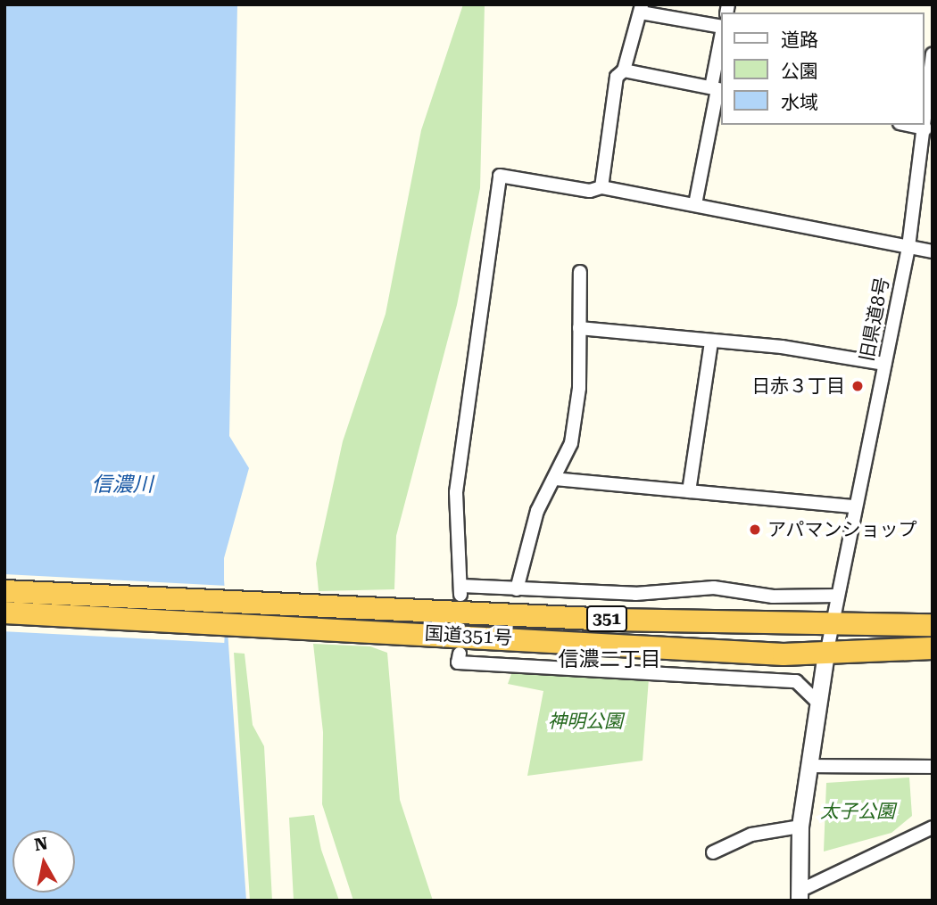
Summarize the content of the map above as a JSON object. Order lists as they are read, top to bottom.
{
  "streets": {
    "highway": ["351", "国道351号"],
    "street": ["旧県道8号"]
  },
  "crossings": [
    ["旧県道8号", "国道351号"]
  ],
  "districts": ["信濃二丁目"],
  "water": ["信濃川"],
  "parks": ["神明公園", "太子公園"],
  "places": ["日赤３丁目", "アパマンショップ"],
  "legend": ["道路", "公園", "水域"],
  "north": "top"
}
